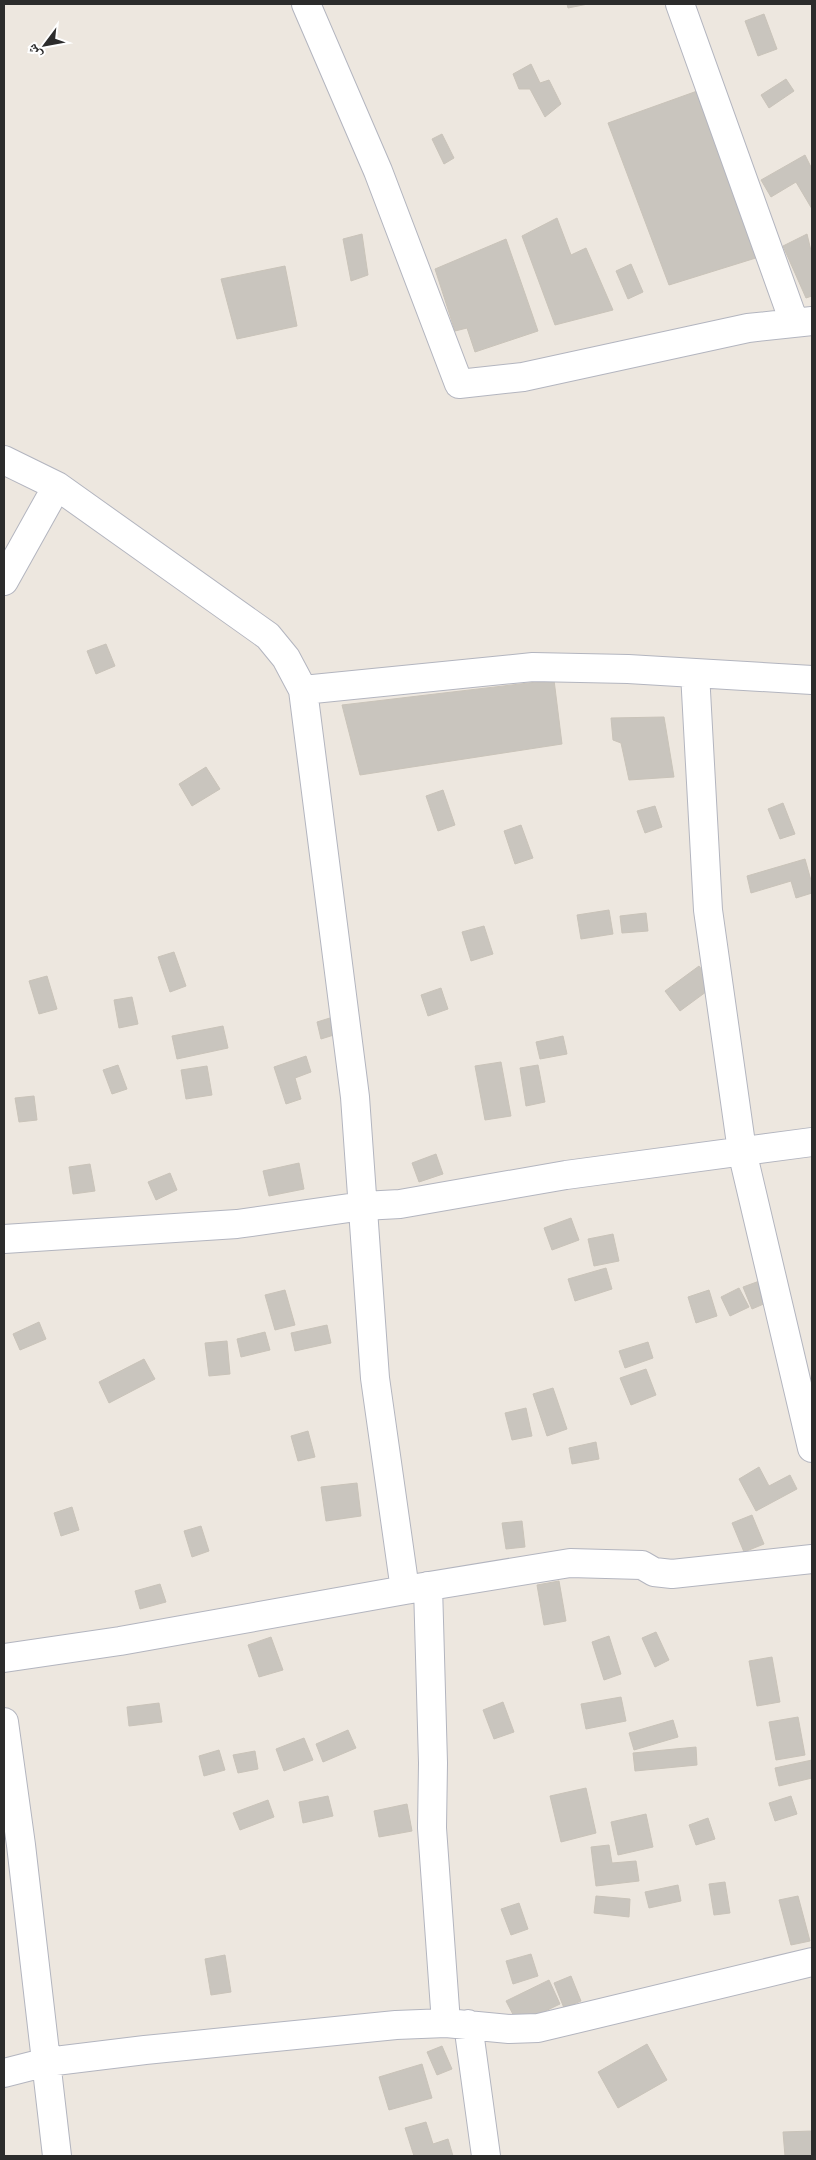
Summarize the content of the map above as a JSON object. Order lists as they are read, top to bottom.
{
  "north": "bottom left"
}
